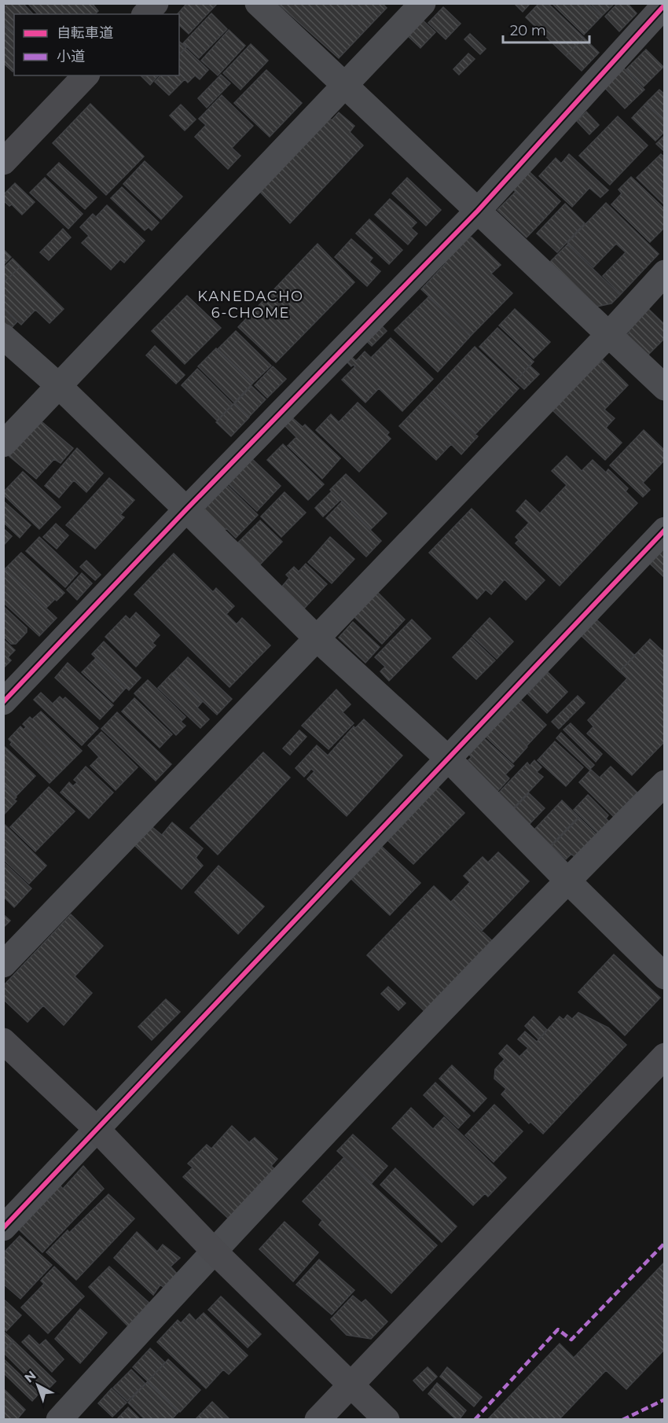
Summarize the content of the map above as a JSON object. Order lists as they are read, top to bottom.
{
  "districts": ["KANEDACHO 6-CHOME"],
  "legend": ["自転車道", "小道"],
  "scale_bar": "20 m",
  "north": "top left"
}
